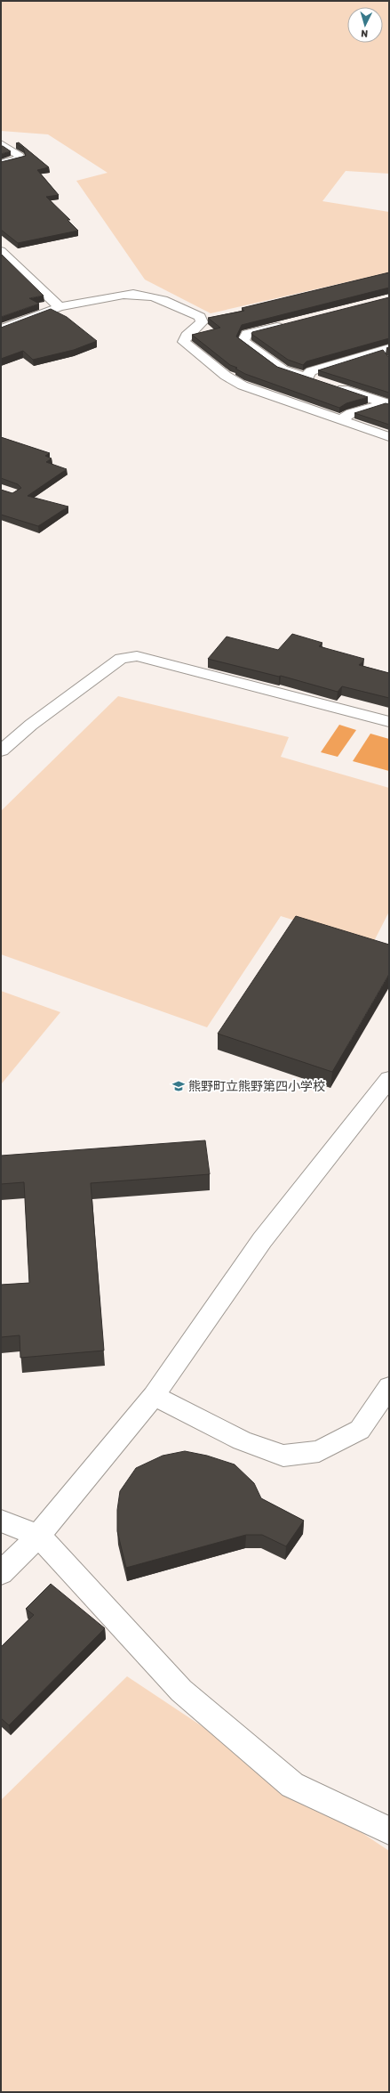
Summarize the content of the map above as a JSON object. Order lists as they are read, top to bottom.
{
  "places": {
    "school or university": ["熊野町立熊野第四小学校"]
  },
  "north": "bottom"
}
